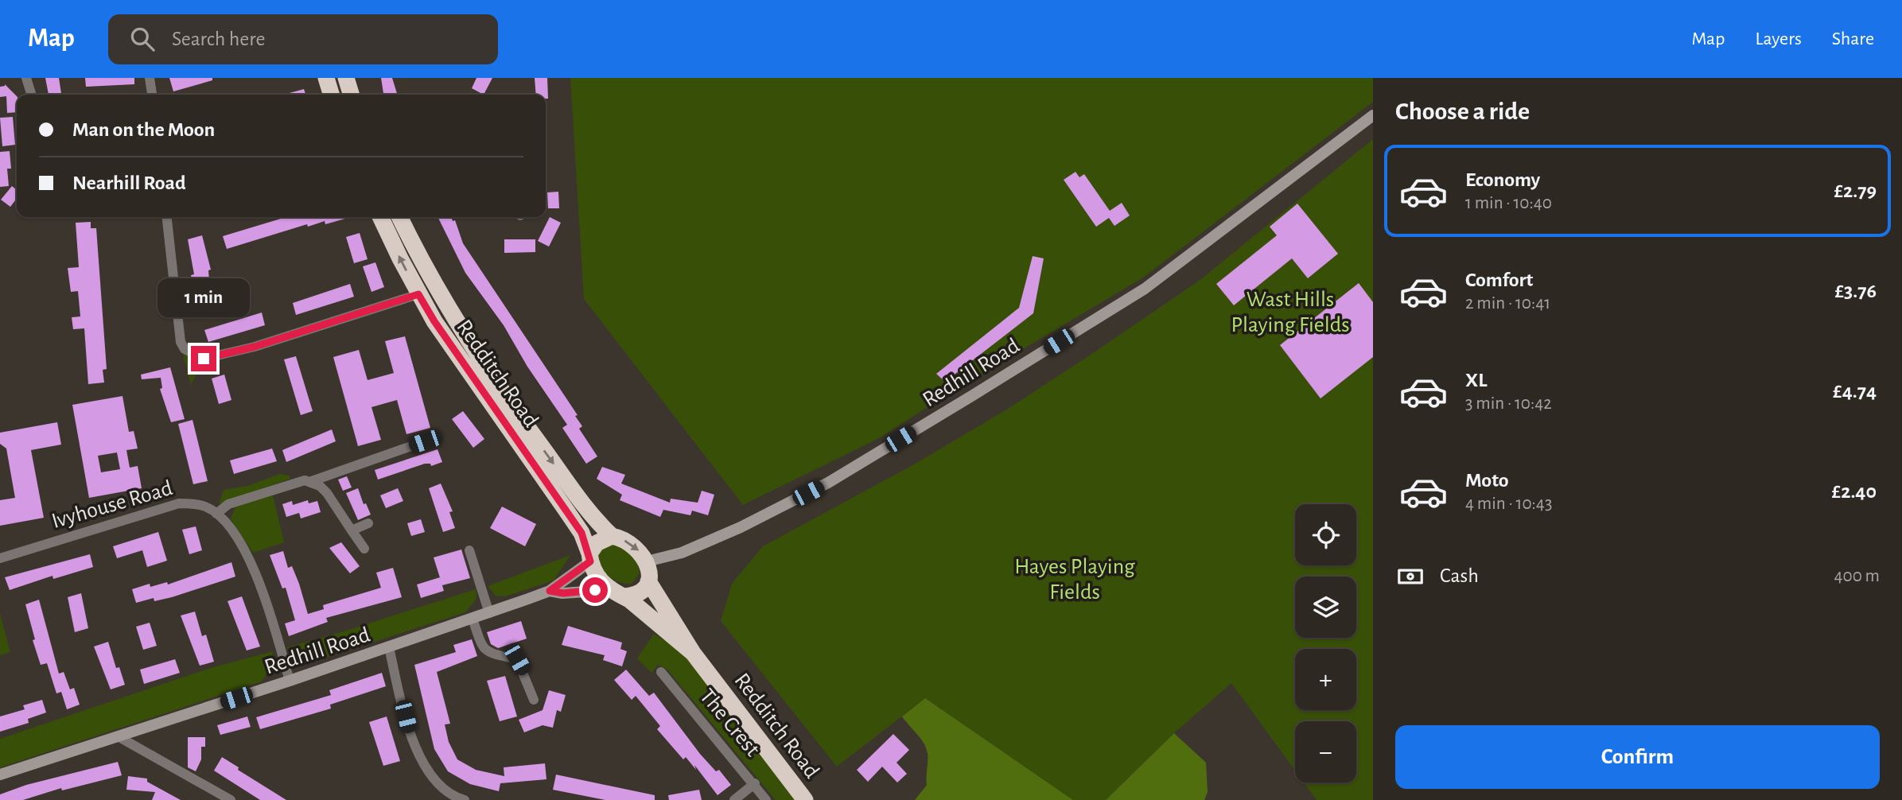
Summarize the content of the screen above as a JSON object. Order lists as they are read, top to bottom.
{
  "streets": {
    "highway": ["Redditch Road"],
    "street": ["Redhill Road", "Ivyhouse Road", "The Crest"]
  },
  "crossings": [
    ["Redhill Road", "Redditch Road"]
  ],
  "parks": ["Wast Hills Playing Fields", "Hayes Playing Fields"],
  "page": {
    "header": "Map",
    "search": "Search here",
    "nav": ["Map", "Layers", "Share"],
    "heading": "Choose a ride",
    "banner": ["Man on the Moon", "Nearhill Road"],
    "list": [
      {
        "name": "Economy",
        "note": "1 min · 10:40",
        "value": "£2.79"
      },
      {
        "name": "Comfort",
        "note": "2 min · 10:41",
        "value": "£3.76"
      },
      {
        "name": "XL",
        "note": "3 min · 10:42",
        "value": "£4.74"
      },
      {
        "name": "Moto",
        "note": "4 min · 10:43",
        "value": "£2.40"
      }
    ],
    "bubble": "1 min",
    "map_buttons": ["+", "−"],
    "pay": ["Cash", "400 m"],
    "buttons": "Confirm"
  }
}
